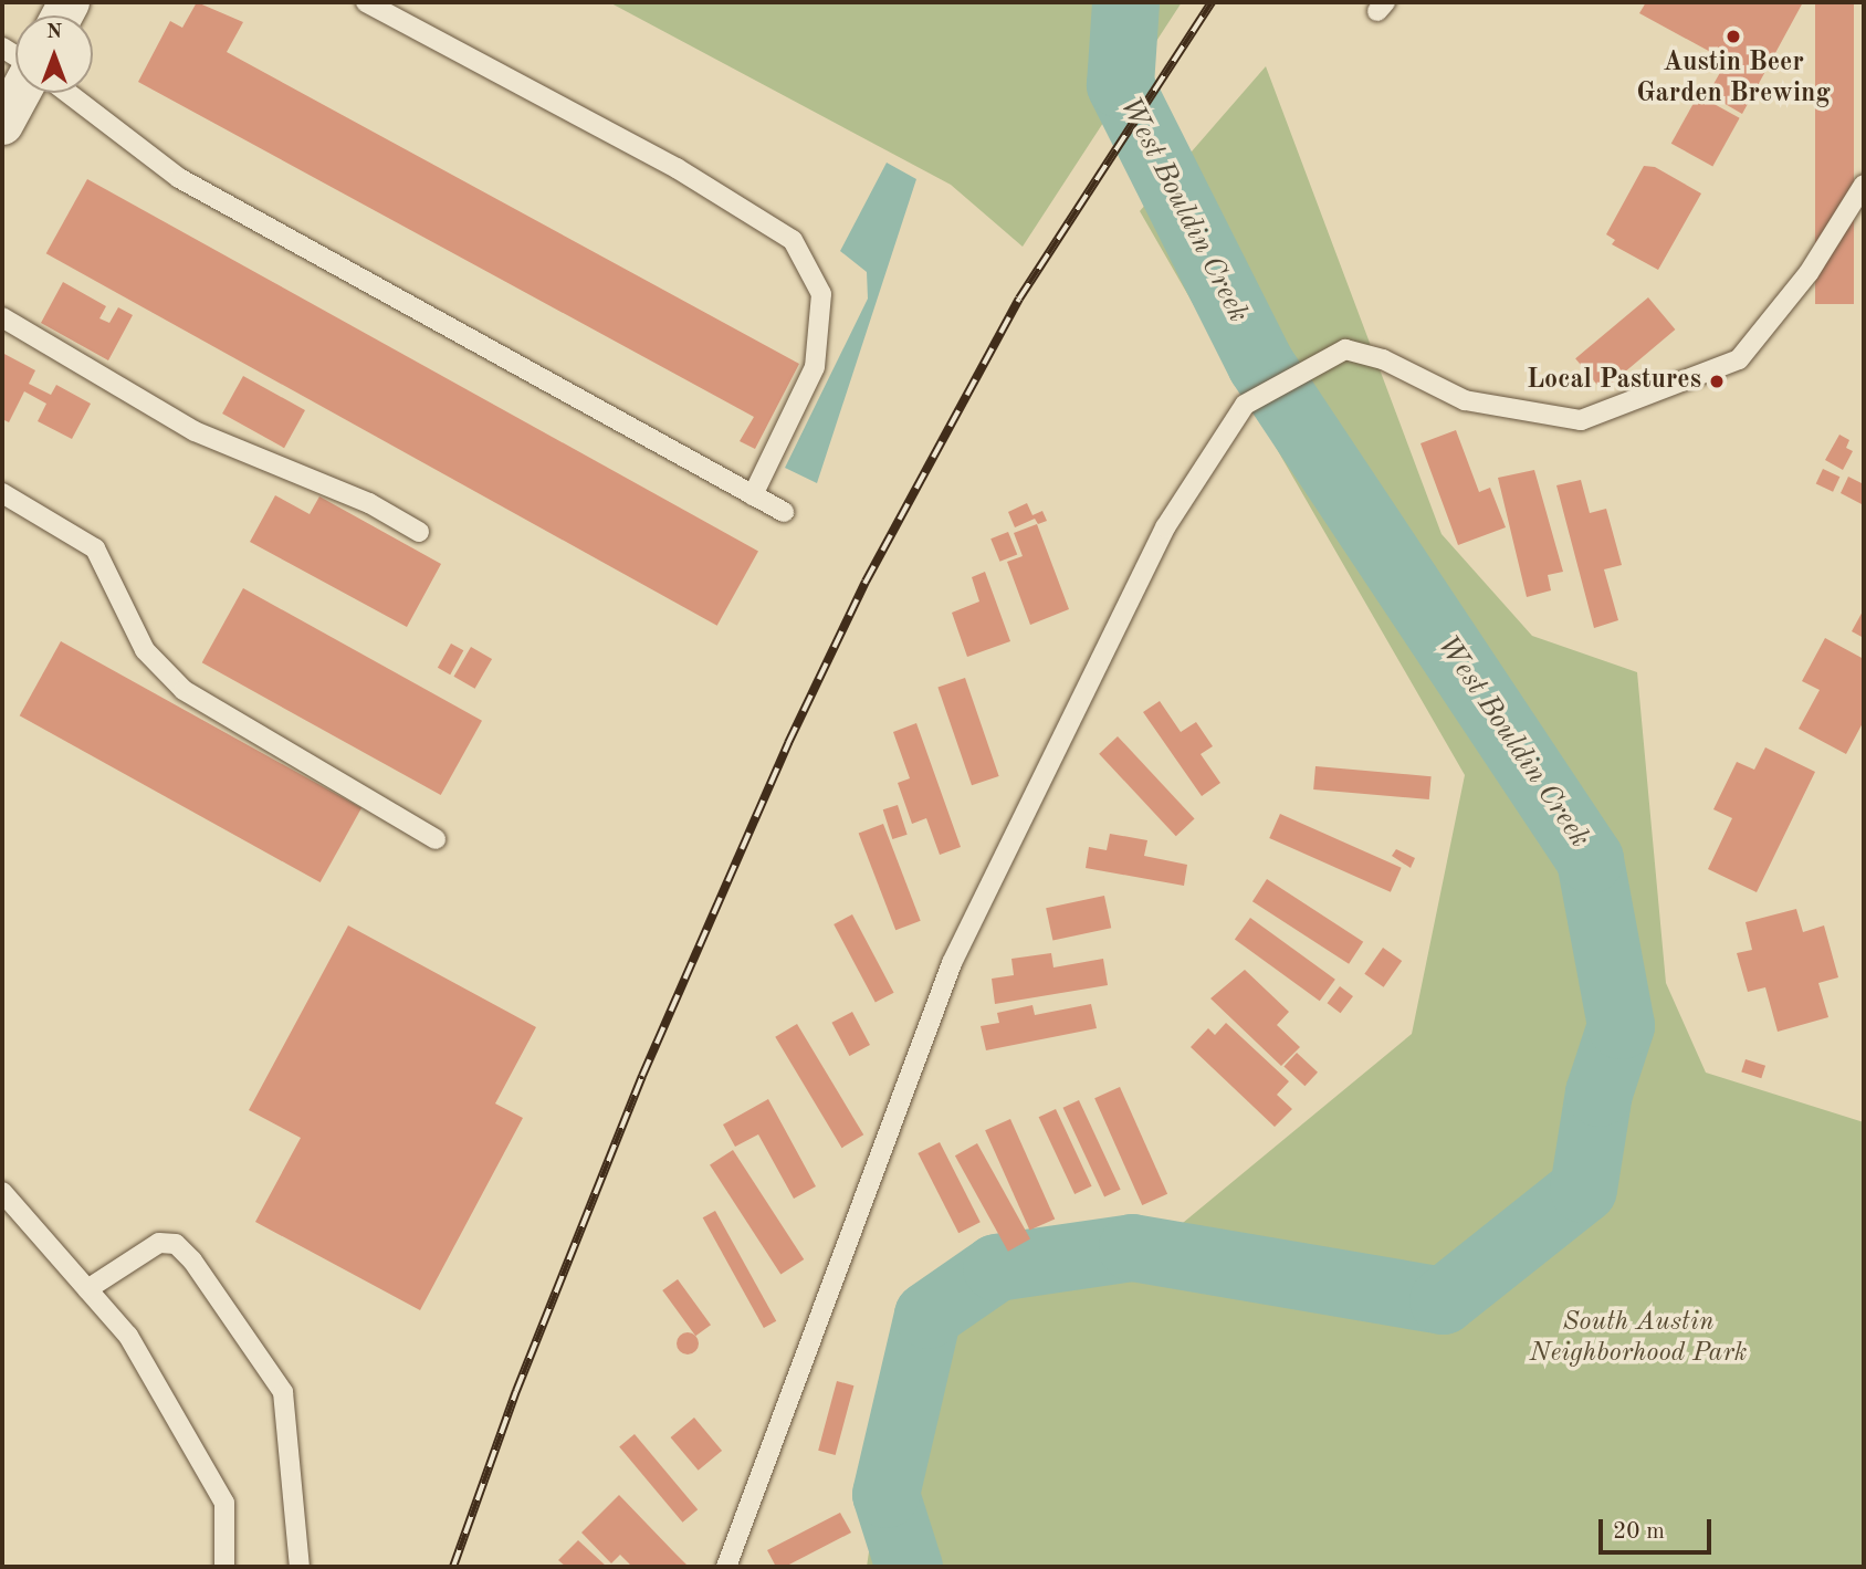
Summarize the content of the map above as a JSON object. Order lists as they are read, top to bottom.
{
  "water": ["West Bouldin Creek"],
  "parks": ["South Austin Neighborhood Park"],
  "places": ["Austin Beer Garden Brewing", "Local Pastures"],
  "scale_bar": "20 m",
  "north": "top"
}
